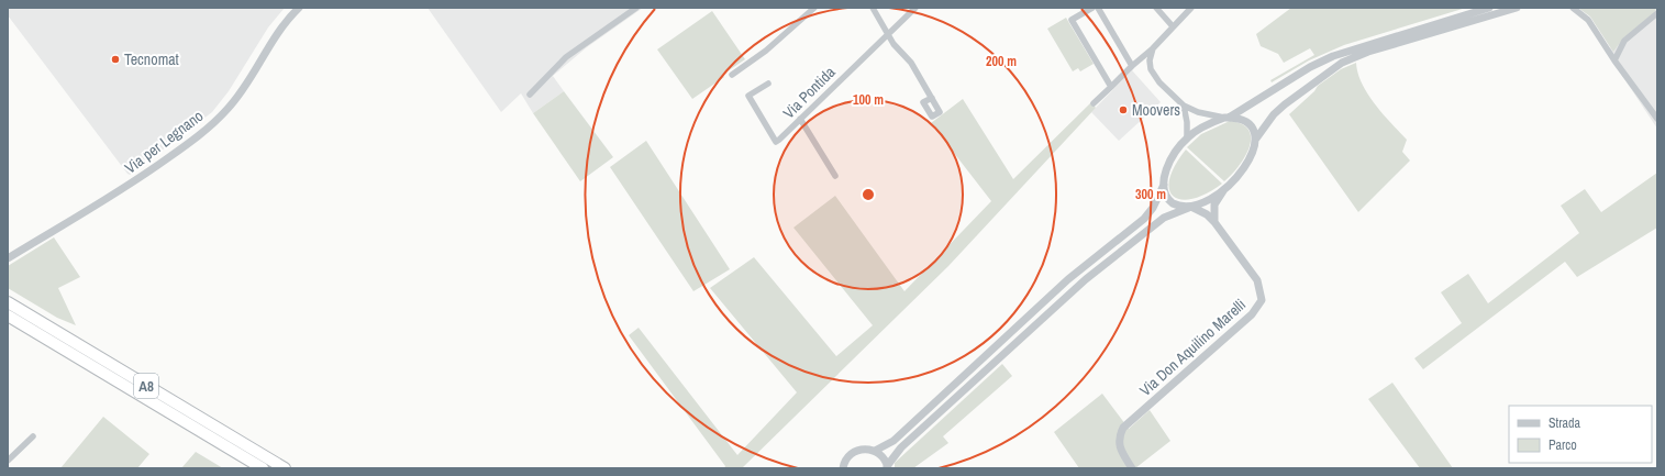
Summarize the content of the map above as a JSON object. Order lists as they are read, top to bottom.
{
  "streets": {
    "highway": ["A8"],
    "street": ["Via Pontida", "Via per Legnano", "Via Don Aquilino Marelli"]
  },
  "places": ["Tecnomat", "Moovers"],
  "legend": ["Strada", "Parco"],
  "rings": ["200 m", "100 m", "300 m"]
}
